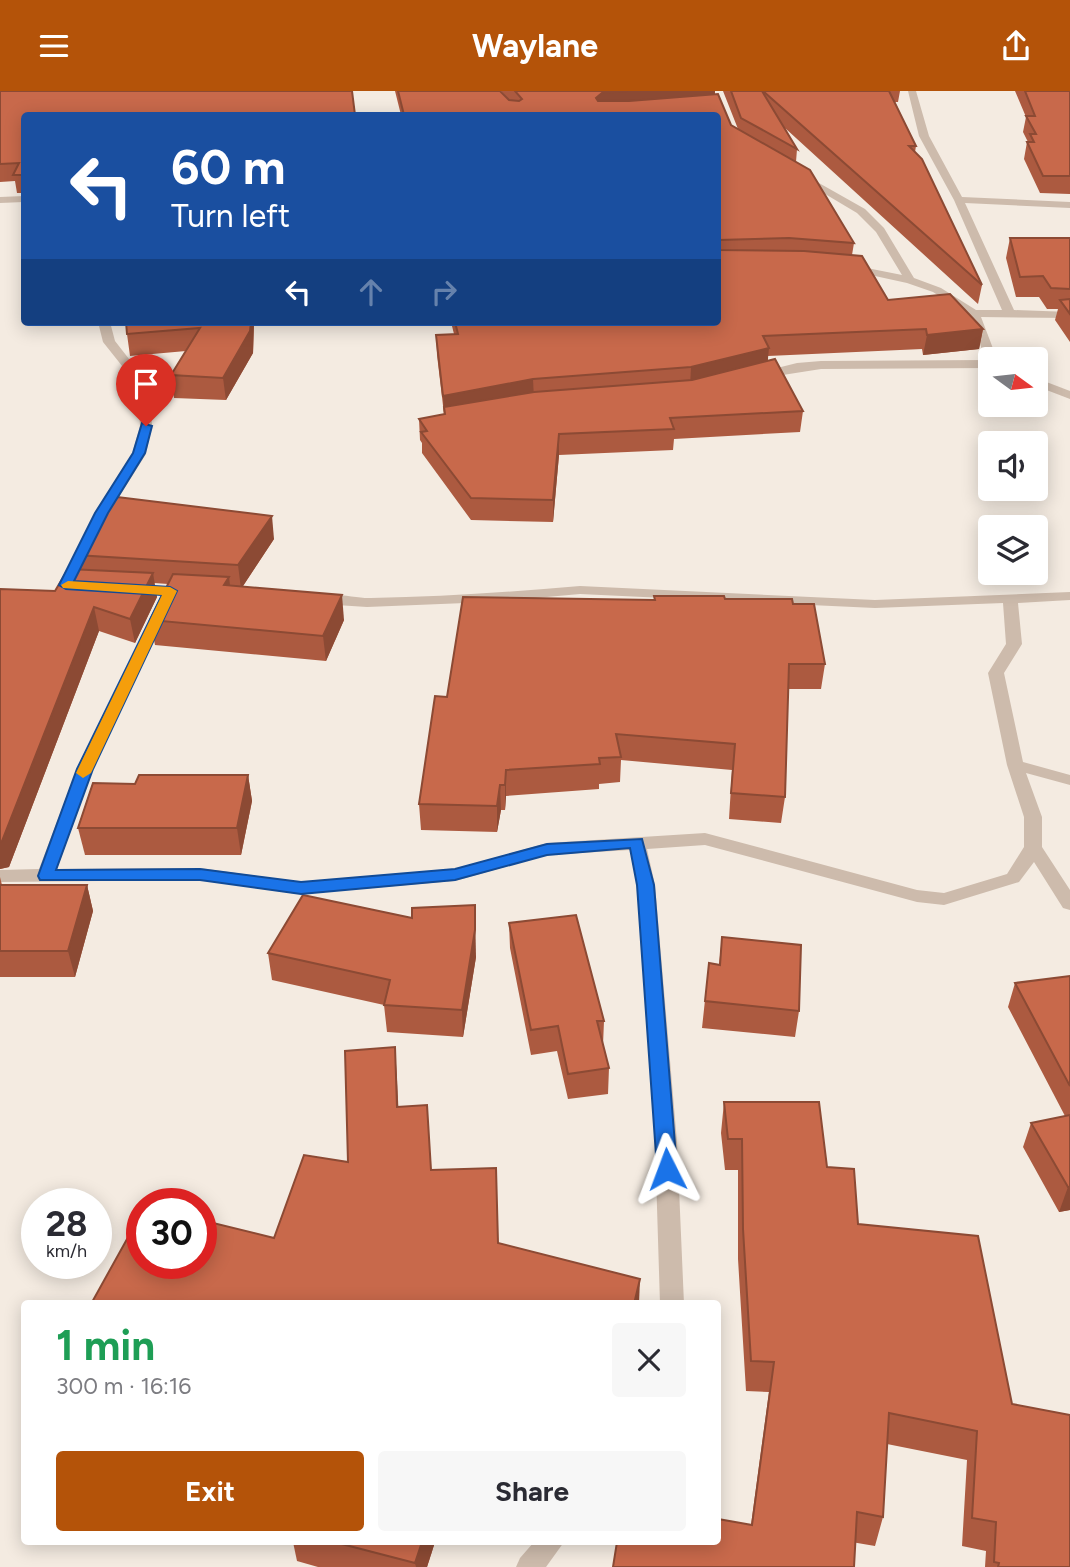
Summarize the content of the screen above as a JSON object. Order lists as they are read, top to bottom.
{
  "north": "right",
  "page": {
    "header": "Waylane",
    "turn": ["60 m", "Turn left"],
    "speed": "28 km/h",
    "limit": "30",
    "heading": ["1 min", "300 m · 16:16"],
    "buttons": ["Exit", "Share"]
  }
}
